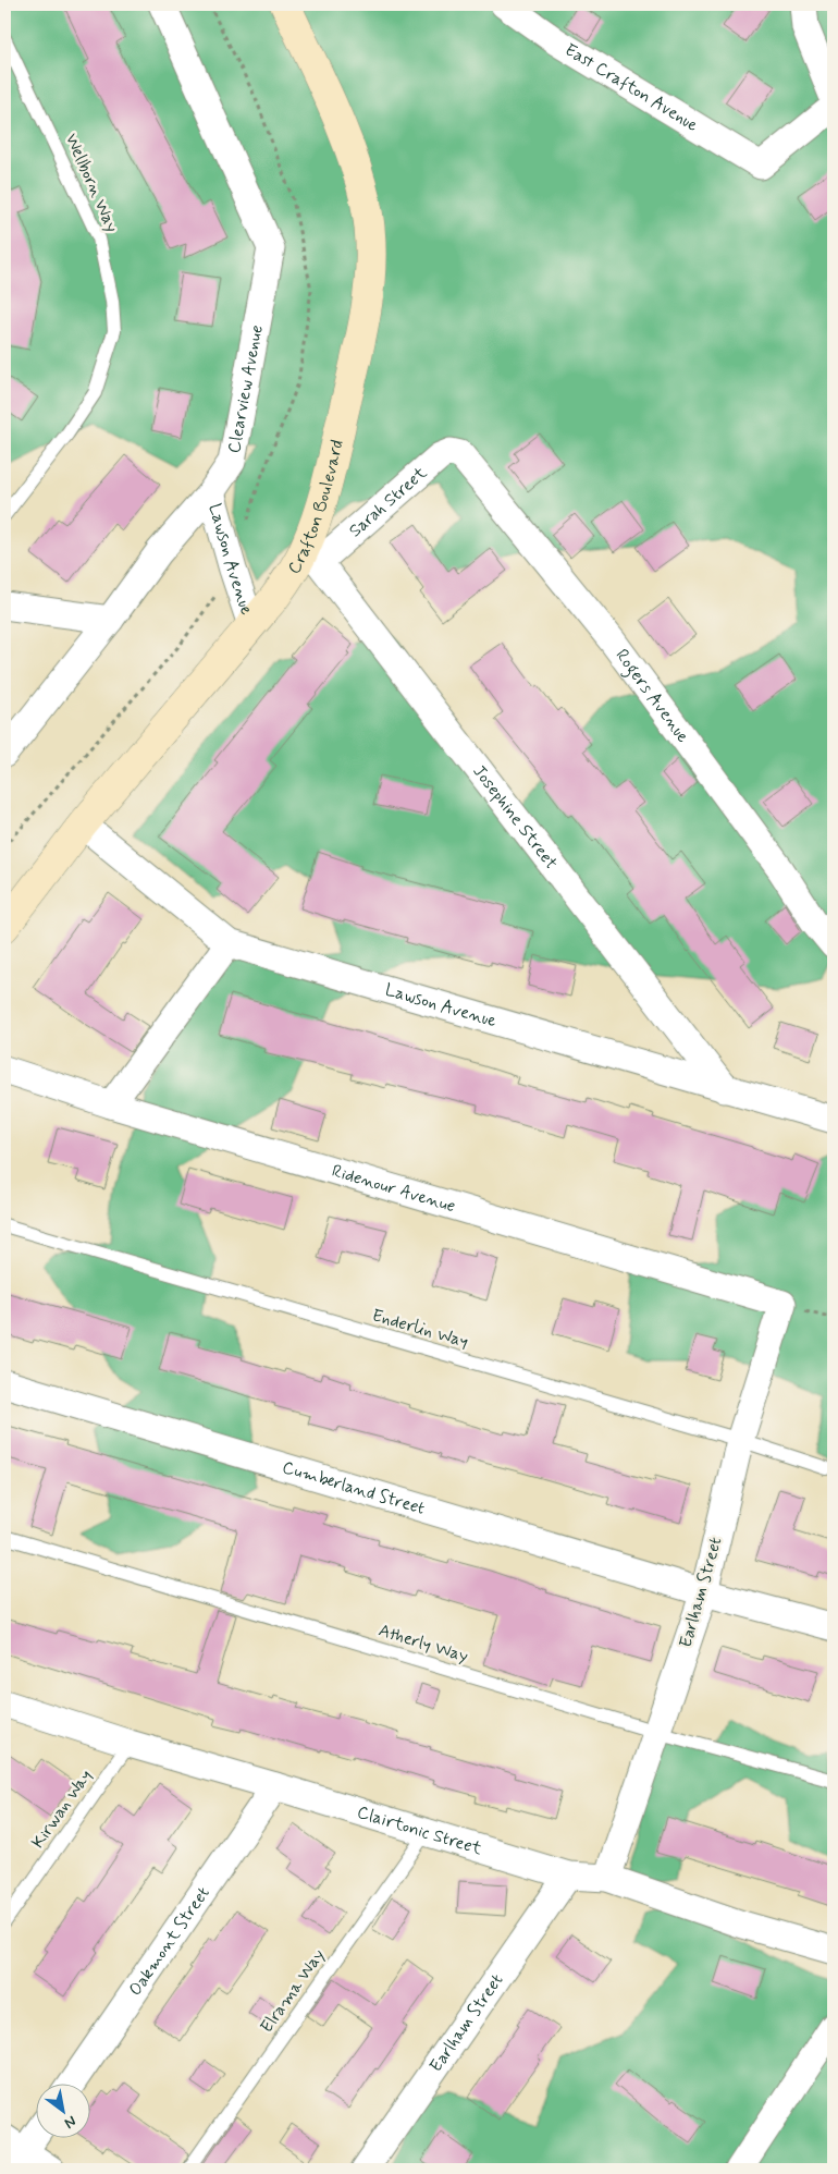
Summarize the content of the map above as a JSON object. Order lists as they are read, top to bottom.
{
  "streets": {
    "main road": ["Crafton Boulevard"],
    "street": [
      "East Crafton Avenue",
      "Clearview Avenue",
      "Sarah Street",
      "Lawson Avenue",
      "Rogers Avenue",
      "Josephine Street",
      "Ridenour Avenue",
      "Cumberland Street",
      "Earlham Street",
      "Clairtonic Street",
      "Oakmont Street"
    ],
    "lane": [
      "Wellborn Way",
      "Enderlin Way",
      "Atherly Way",
      "Kirwan Way",
      "Elrama Way"
    ]
  },
  "crossings": [
    ["Clearview Avenue", "Lawson Avenue"],
    ["Sarah Street", "Crafton Boulevard"],
    ["Sarah Street", "Rogers Avenue"],
    ["Sarah Street", "Josephine Street"],
    ["Crafton Boulevard", "Lawson Avenue"],
    ["Crafton Boulevard", "Josephine Street"],
    ["Lawson Avenue", "Josephine Street"],
    ["Ridenour Avenue", "Earlham Street"],
    ["Enderlin Way", "Earlham Street"],
    ["Cumberland Street", "Earlham Street"],
    ["Earlham Street", "Atherly Way"],
    ["Earlham Street", "Clairtonic Street"],
    ["Kirwan Way", "Clairtonic Street"],
    ["Clairtonic Street", "Oakmont Street"],
    ["Clairtonic Street", "Elrama Way"]
  ],
  "north": "bottom right"
}
